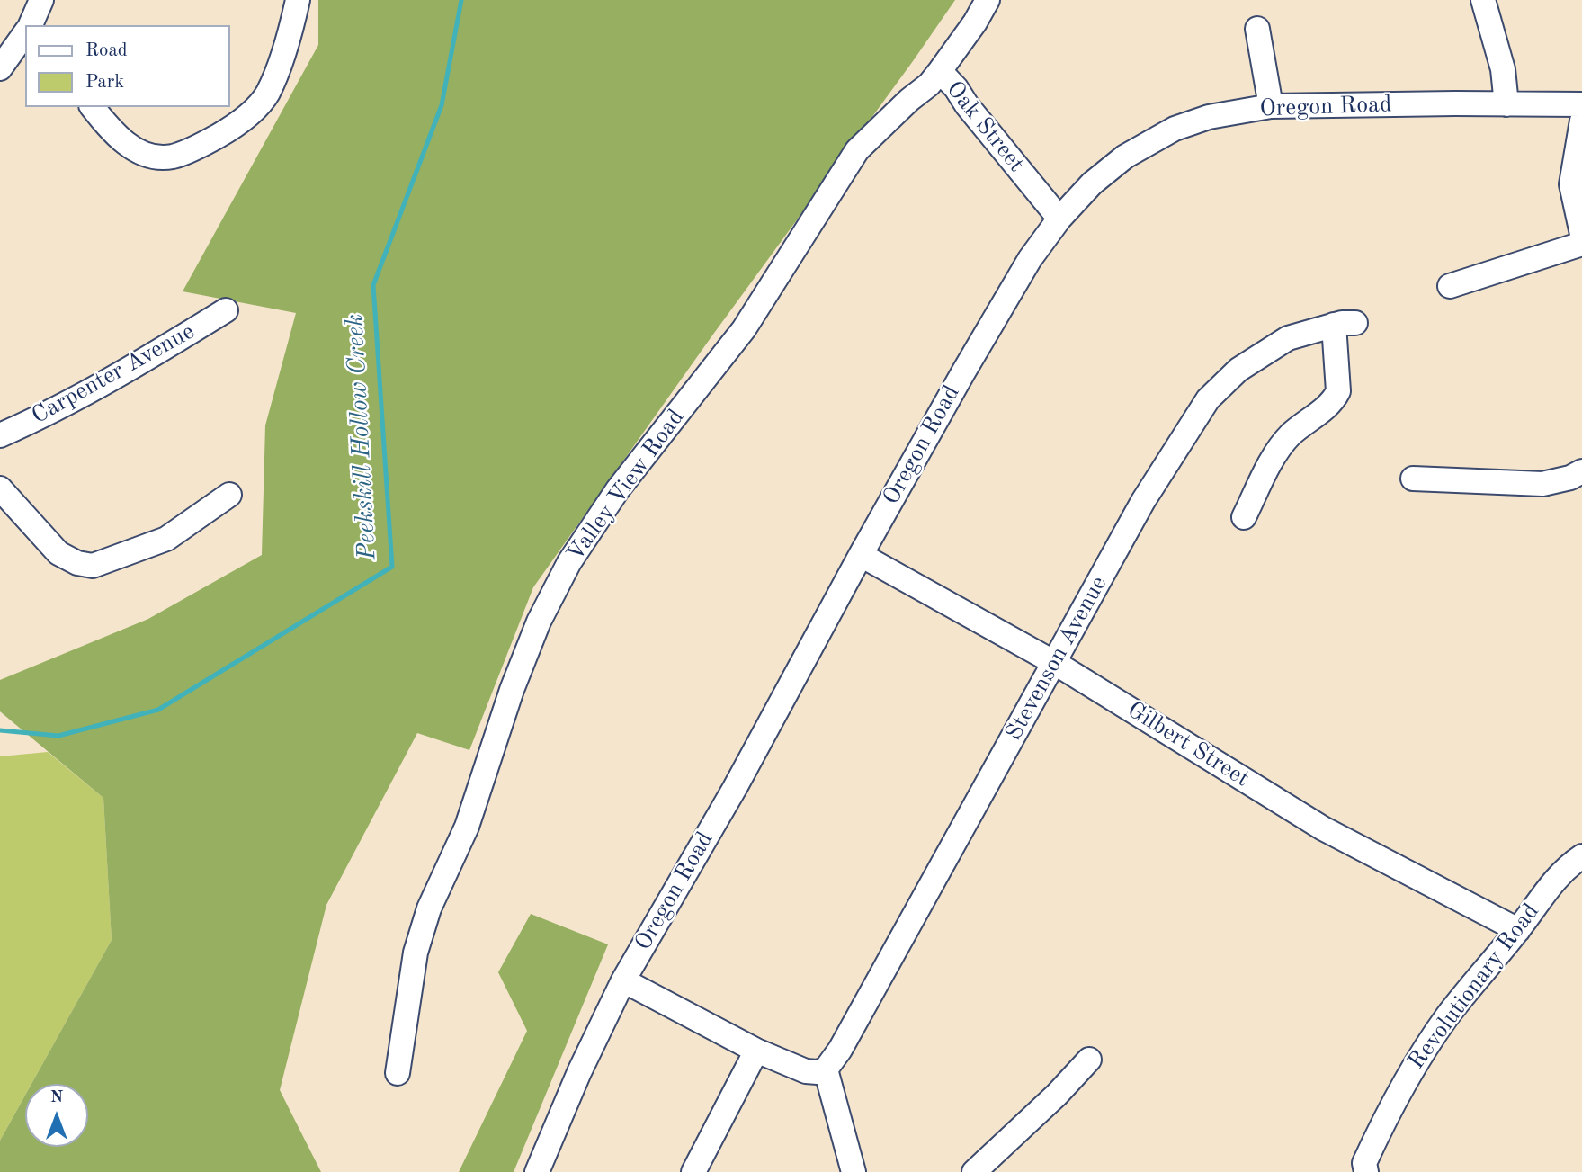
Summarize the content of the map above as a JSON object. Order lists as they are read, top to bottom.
{
  "streets": {
    "street": [
      "Oregon Road",
      "Oak Street",
      "Carpenter Avenue",
      "Valley View Road",
      "Stevenson Avenue",
      "Gilbert Street",
      "Revolutionary Road"
    ]
  },
  "crossings": [
    ["Oregon Road", "Oak Street"],
    ["Oregon Road", "Gilbert Street"],
    ["Oak Street", "Valley View Road"],
    ["Stevenson Avenue", "Gilbert Street"],
    ["Gilbert Street", "Revolutionary Road"]
  ],
  "water": ["Peekskill Hollow Creek"],
  "legend": ["Road", "Park"],
  "north": "top"
}
